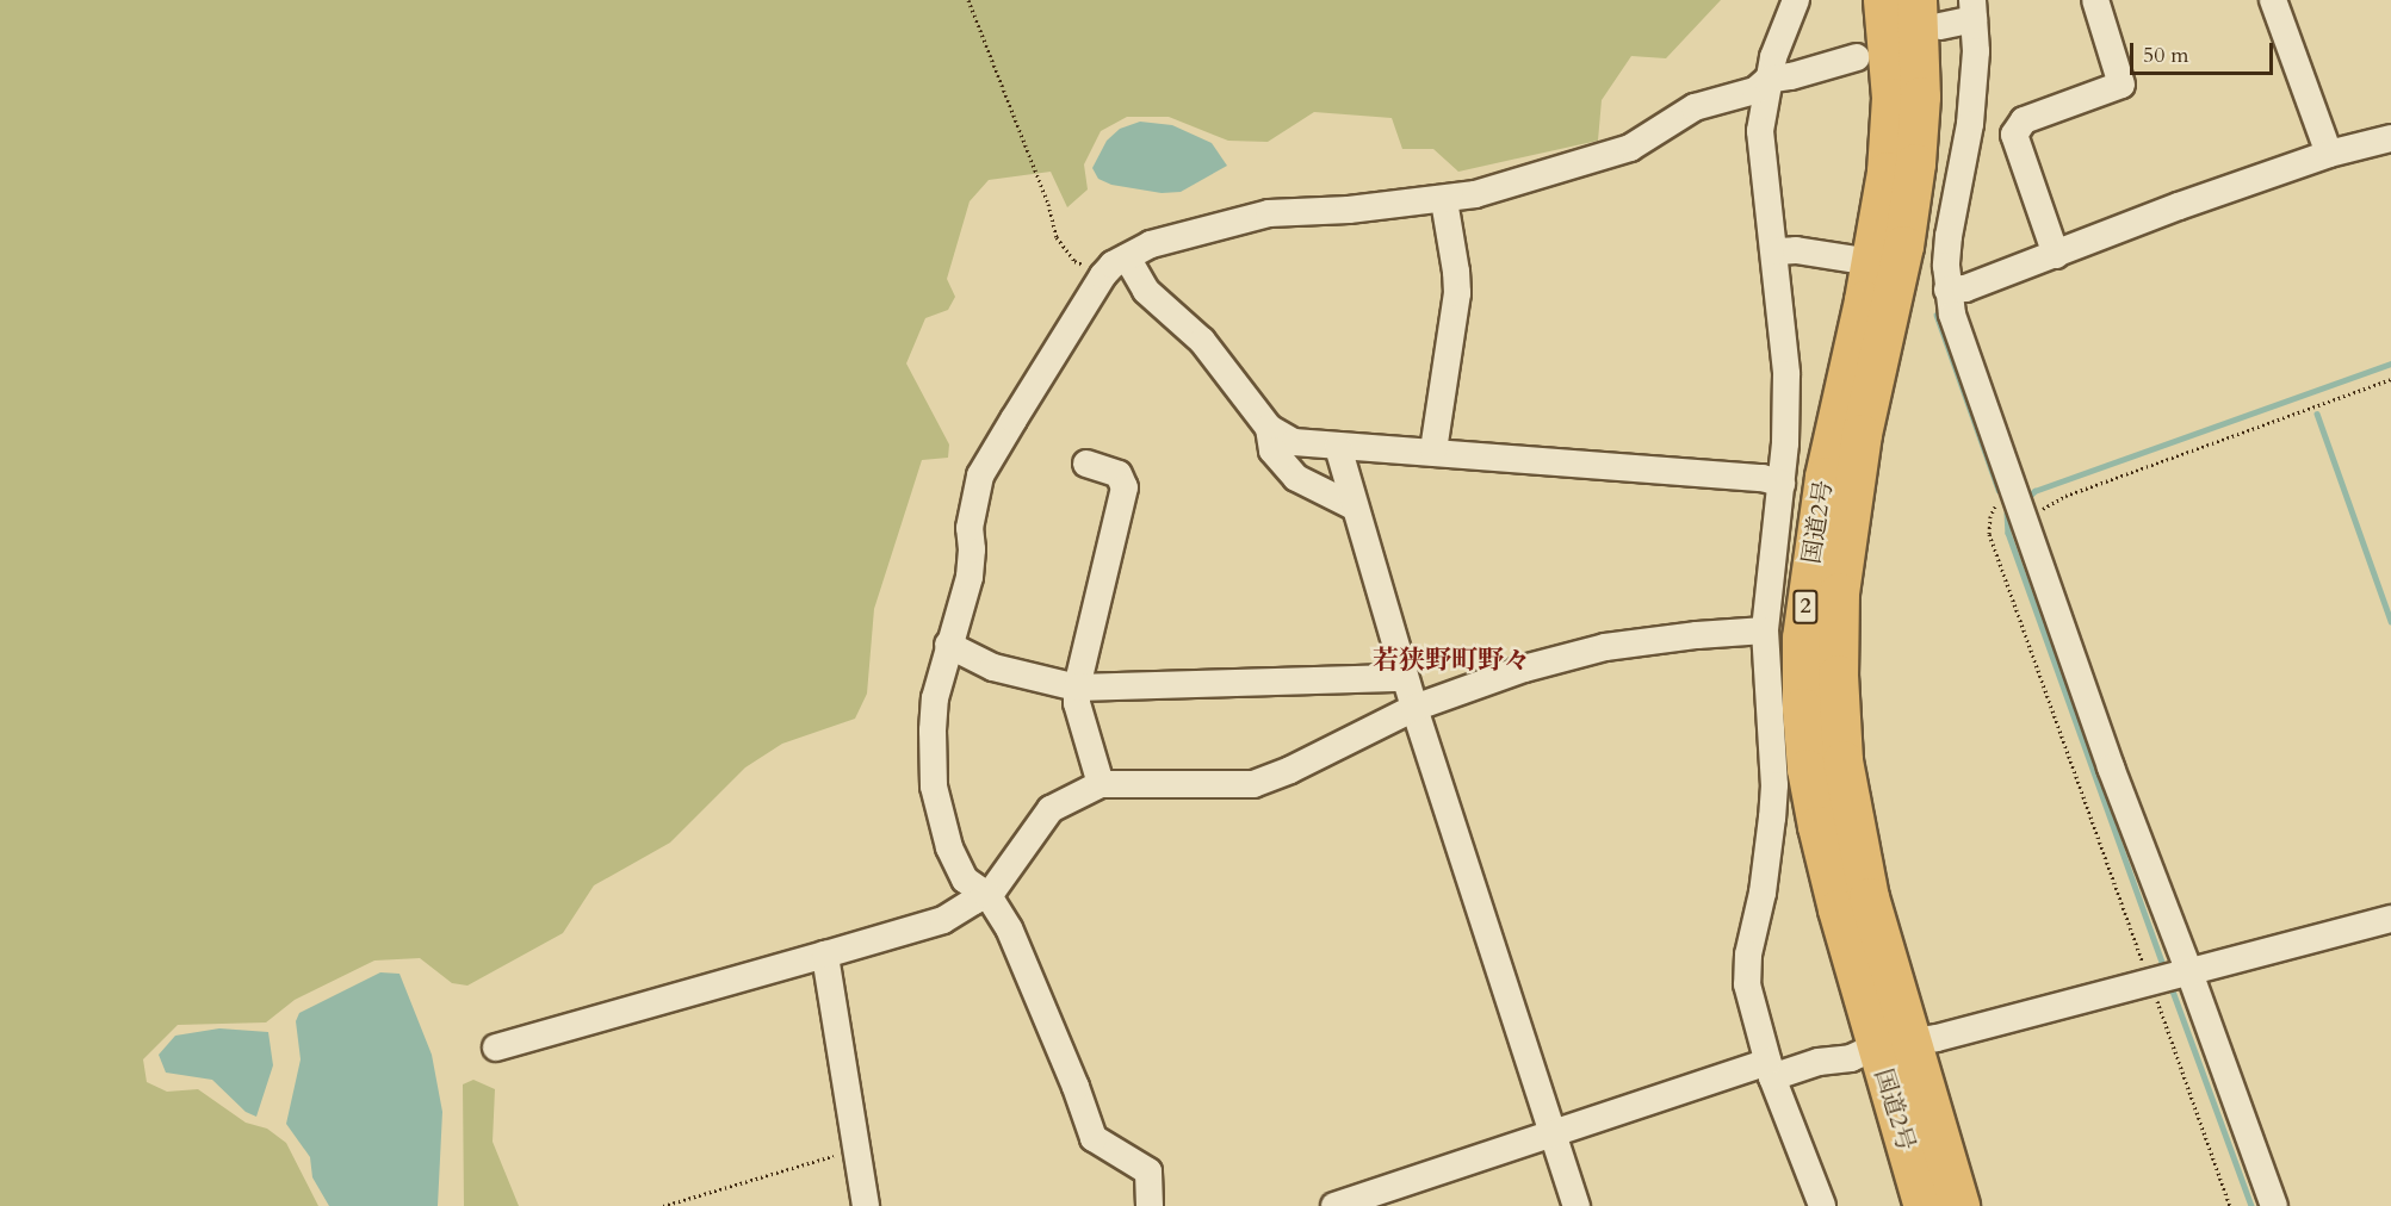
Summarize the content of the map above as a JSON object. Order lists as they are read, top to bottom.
{
  "streets": {
    "highway": ["国道2号", "2"]
  },
  "districts": ["若狭野町野々"],
  "scale_bar": "50 m"
}
